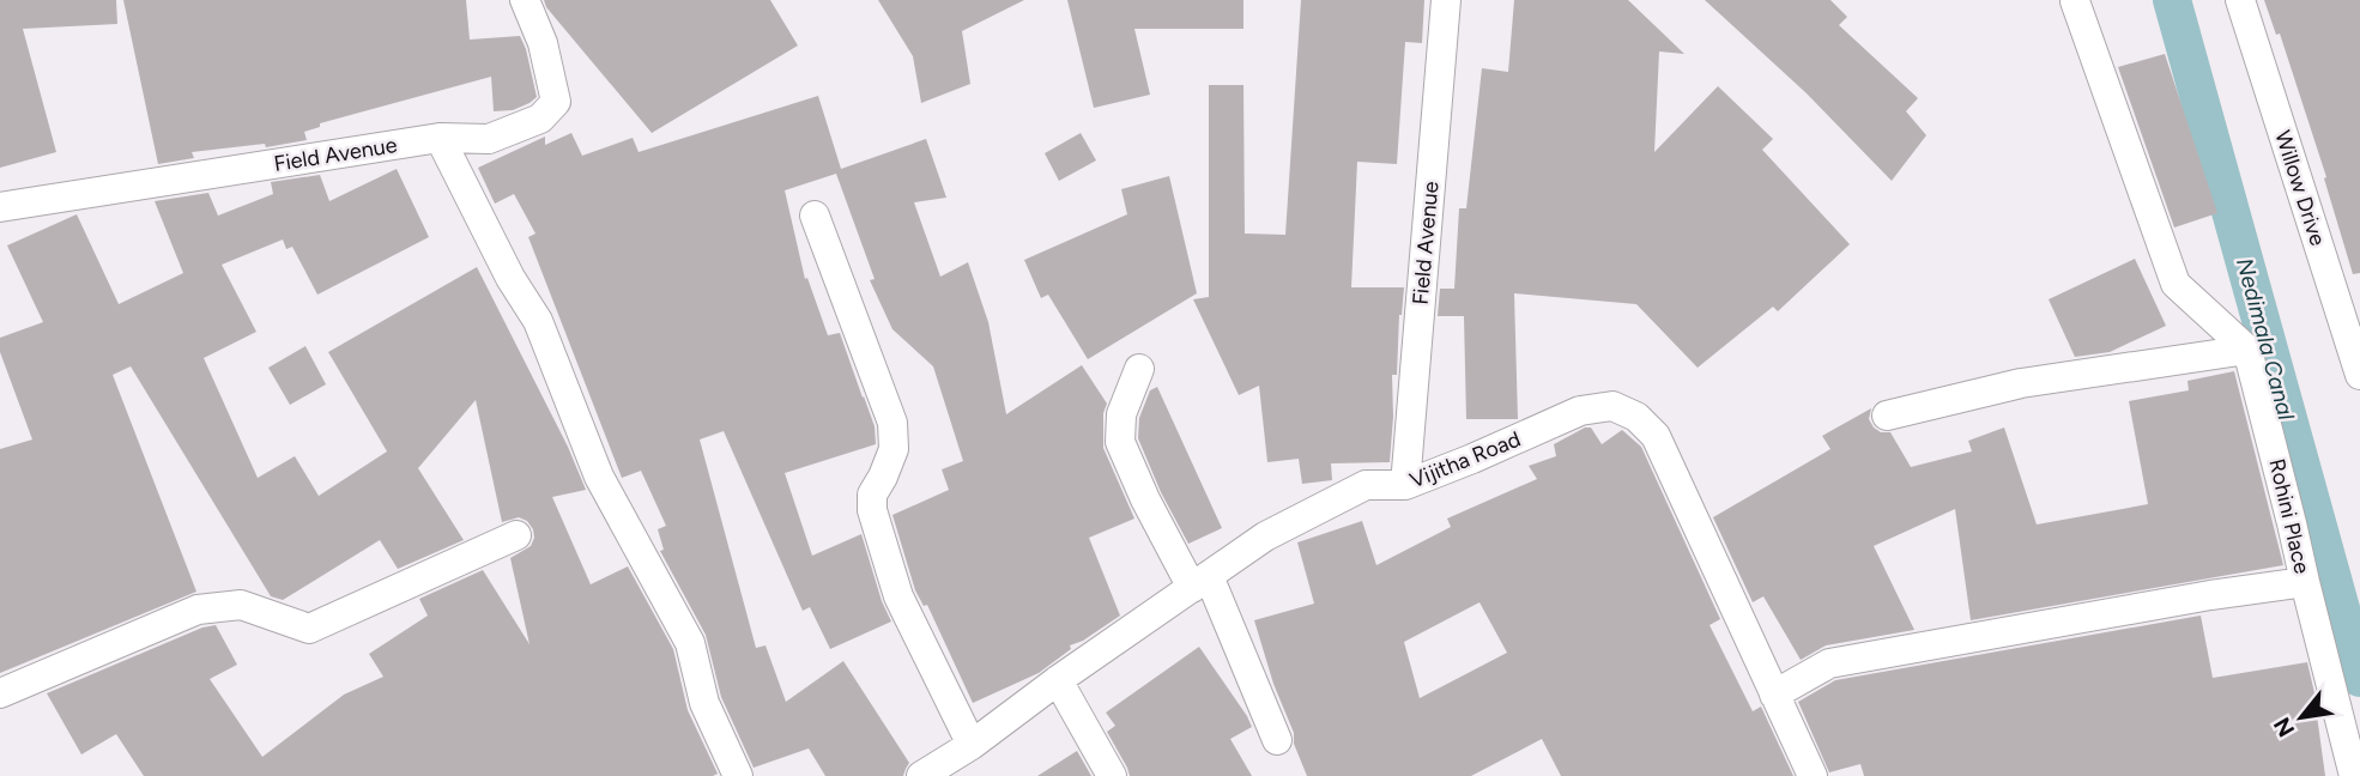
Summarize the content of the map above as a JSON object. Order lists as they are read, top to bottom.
{
  "streets": {
    "street": [
      "Field Avenue",
      "Willow Drive",
      "Vijitha Road",
      "Rohini Place"
    ]
  },
  "crossings": [
    ["Field Avenue", "Vijitha Road"]
  ],
  "water": ["Nedimala Canal"],
  "north": "bottom left"
}
